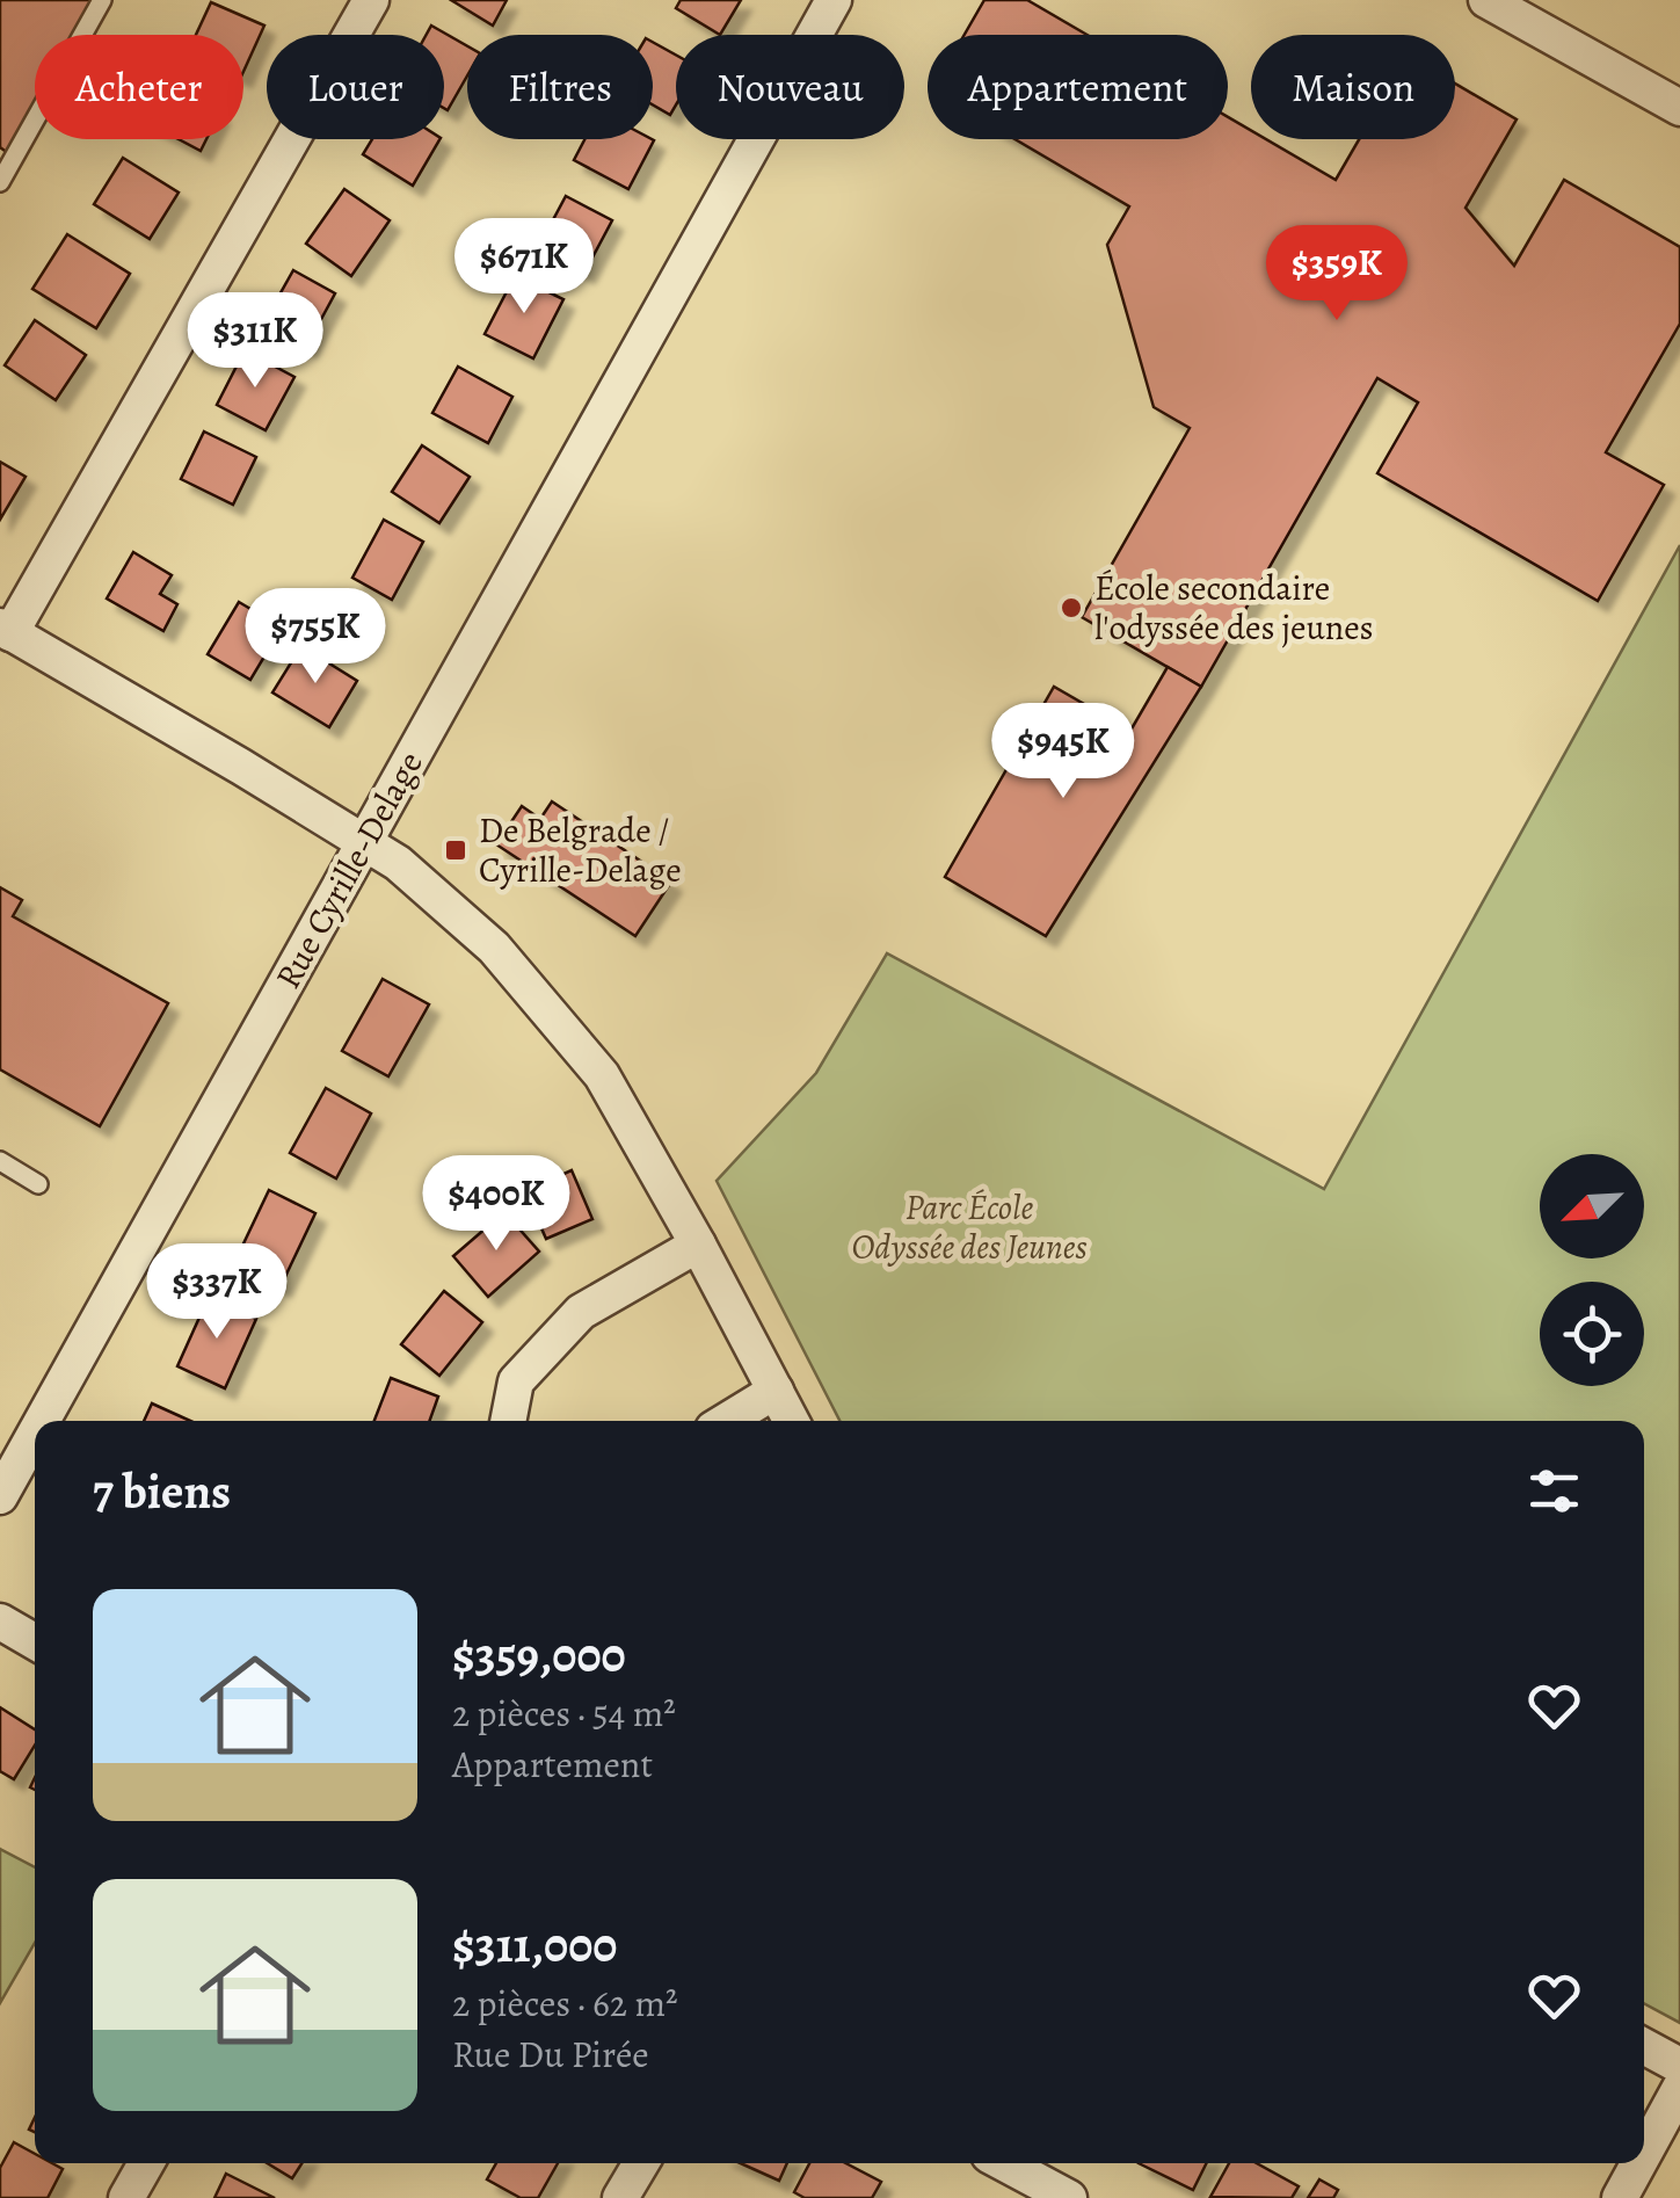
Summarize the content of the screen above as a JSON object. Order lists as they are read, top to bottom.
{
  "streets": {
    "street": ["Rue Cyrille-Delage"]
  },
  "parks": ["Parc École Odyssée des Jeunes"],
  "places": {
    "other": ["École secondaire l'odyssée des jeunes"],
    "transit": ["De Belgrade / Cyrille-Delage"]
  },
  "north": "bottom left",
  "page": {
    "chip": [
      "Acheter",
      "Louer",
      "Filtres",
      "Nouveau",
      "Appartement",
      "Maison"
    ],
    "price": [
      "$671K",
      "$359K",
      "$311K",
      "$755K",
      "$945K",
      "$400K",
      "$337K"
    ],
    "heading": "7 biens",
    "list": [
      {
        "name": "$359,000",
        "note": "2 pièces · 54 m² · Appartement"
      },
      {
        "name": "$311,000",
        "note": "2 pièces · 62 m² · Rue Du Pirée"
      }
    ]
  }
}
